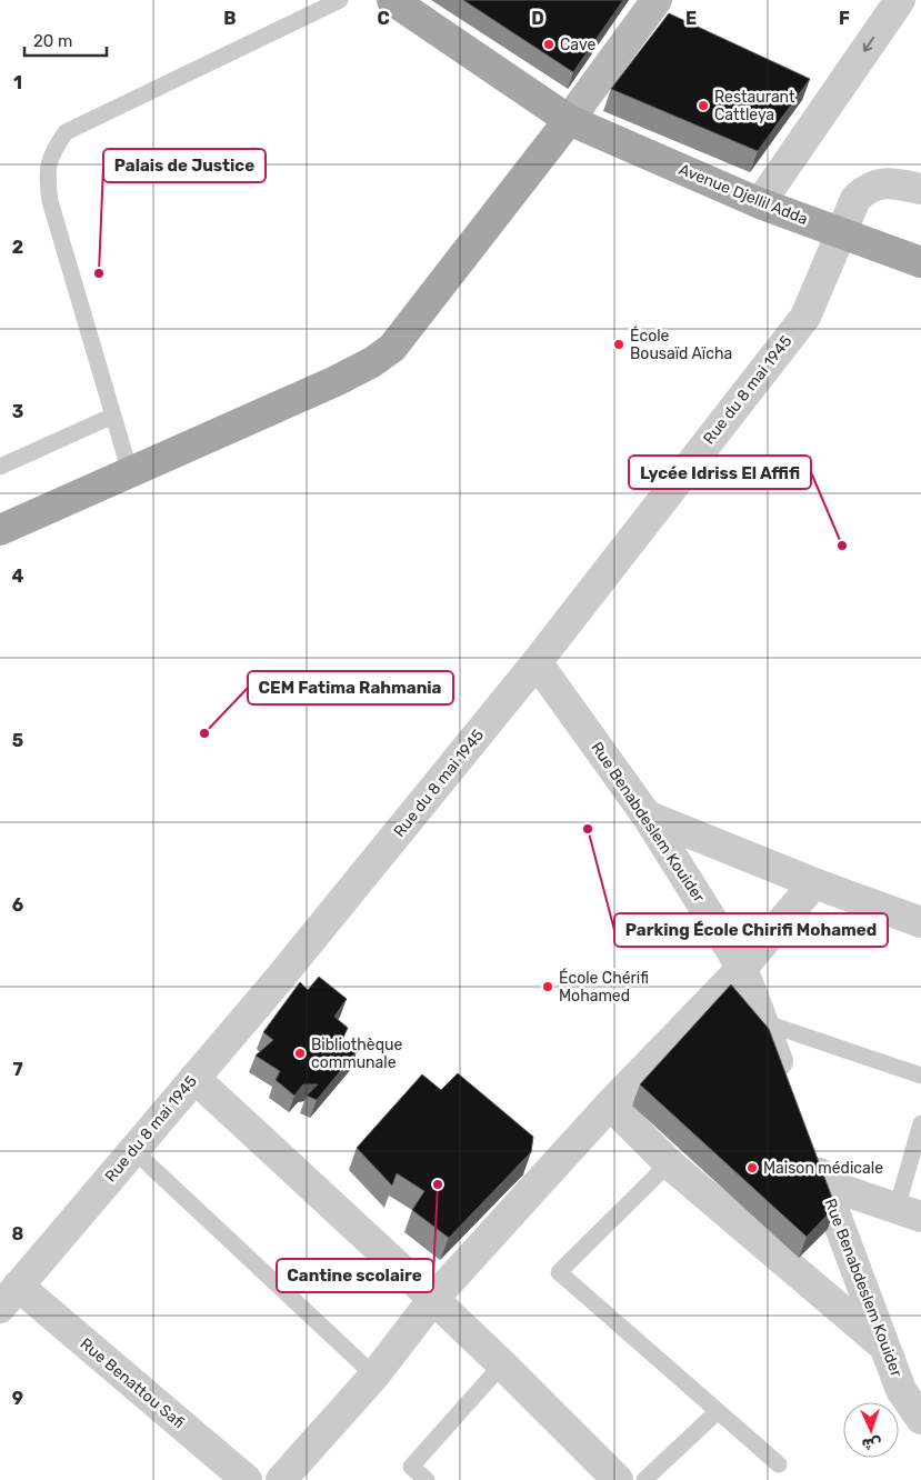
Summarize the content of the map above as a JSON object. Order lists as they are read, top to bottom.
{
  "streets": {
    "main road": ["Avenue Djellil Adda"],
    "street": ["Rue du 8 mai 1945", "Rue Benabdeslem Kouider", "Rue Benattou Safi"]
  },
  "crossings": [
    ["Avenue Djellil Adda", "Rue du 8 mai 1945"],
    ["Rue du 8 mai 1945", "Rue Benabdeslem Kouider"],
    ["Rue du 8 mai 1945", "Rue Benattou Safi"]
  ],
  "places": [
    "Cave",
    "Restaurant Cattleya",
    "Palais de Justice",
    "École Bousaïd Aïcha",
    "Lycée Idriss El Affifi",
    "CEM Fatima Rahmania",
    "Parking École Chirifi Mohamed",
    "École Chérifi Mohamed",
    "Bibliothèque communale",
    "Maison médicale",
    "Cantine scolaire"
  ],
  "scale_bar": "20 m",
  "north": "bottom",
  "grid": {
    "columns": [
      "B",
      "C",
      "D",
      "E",
      "F"
    ],
    "rows": [
      "1",
      "2",
      "3",
      "4",
      "5",
      "6",
      "7",
      "8",
      "9"
    ]
  }
}
